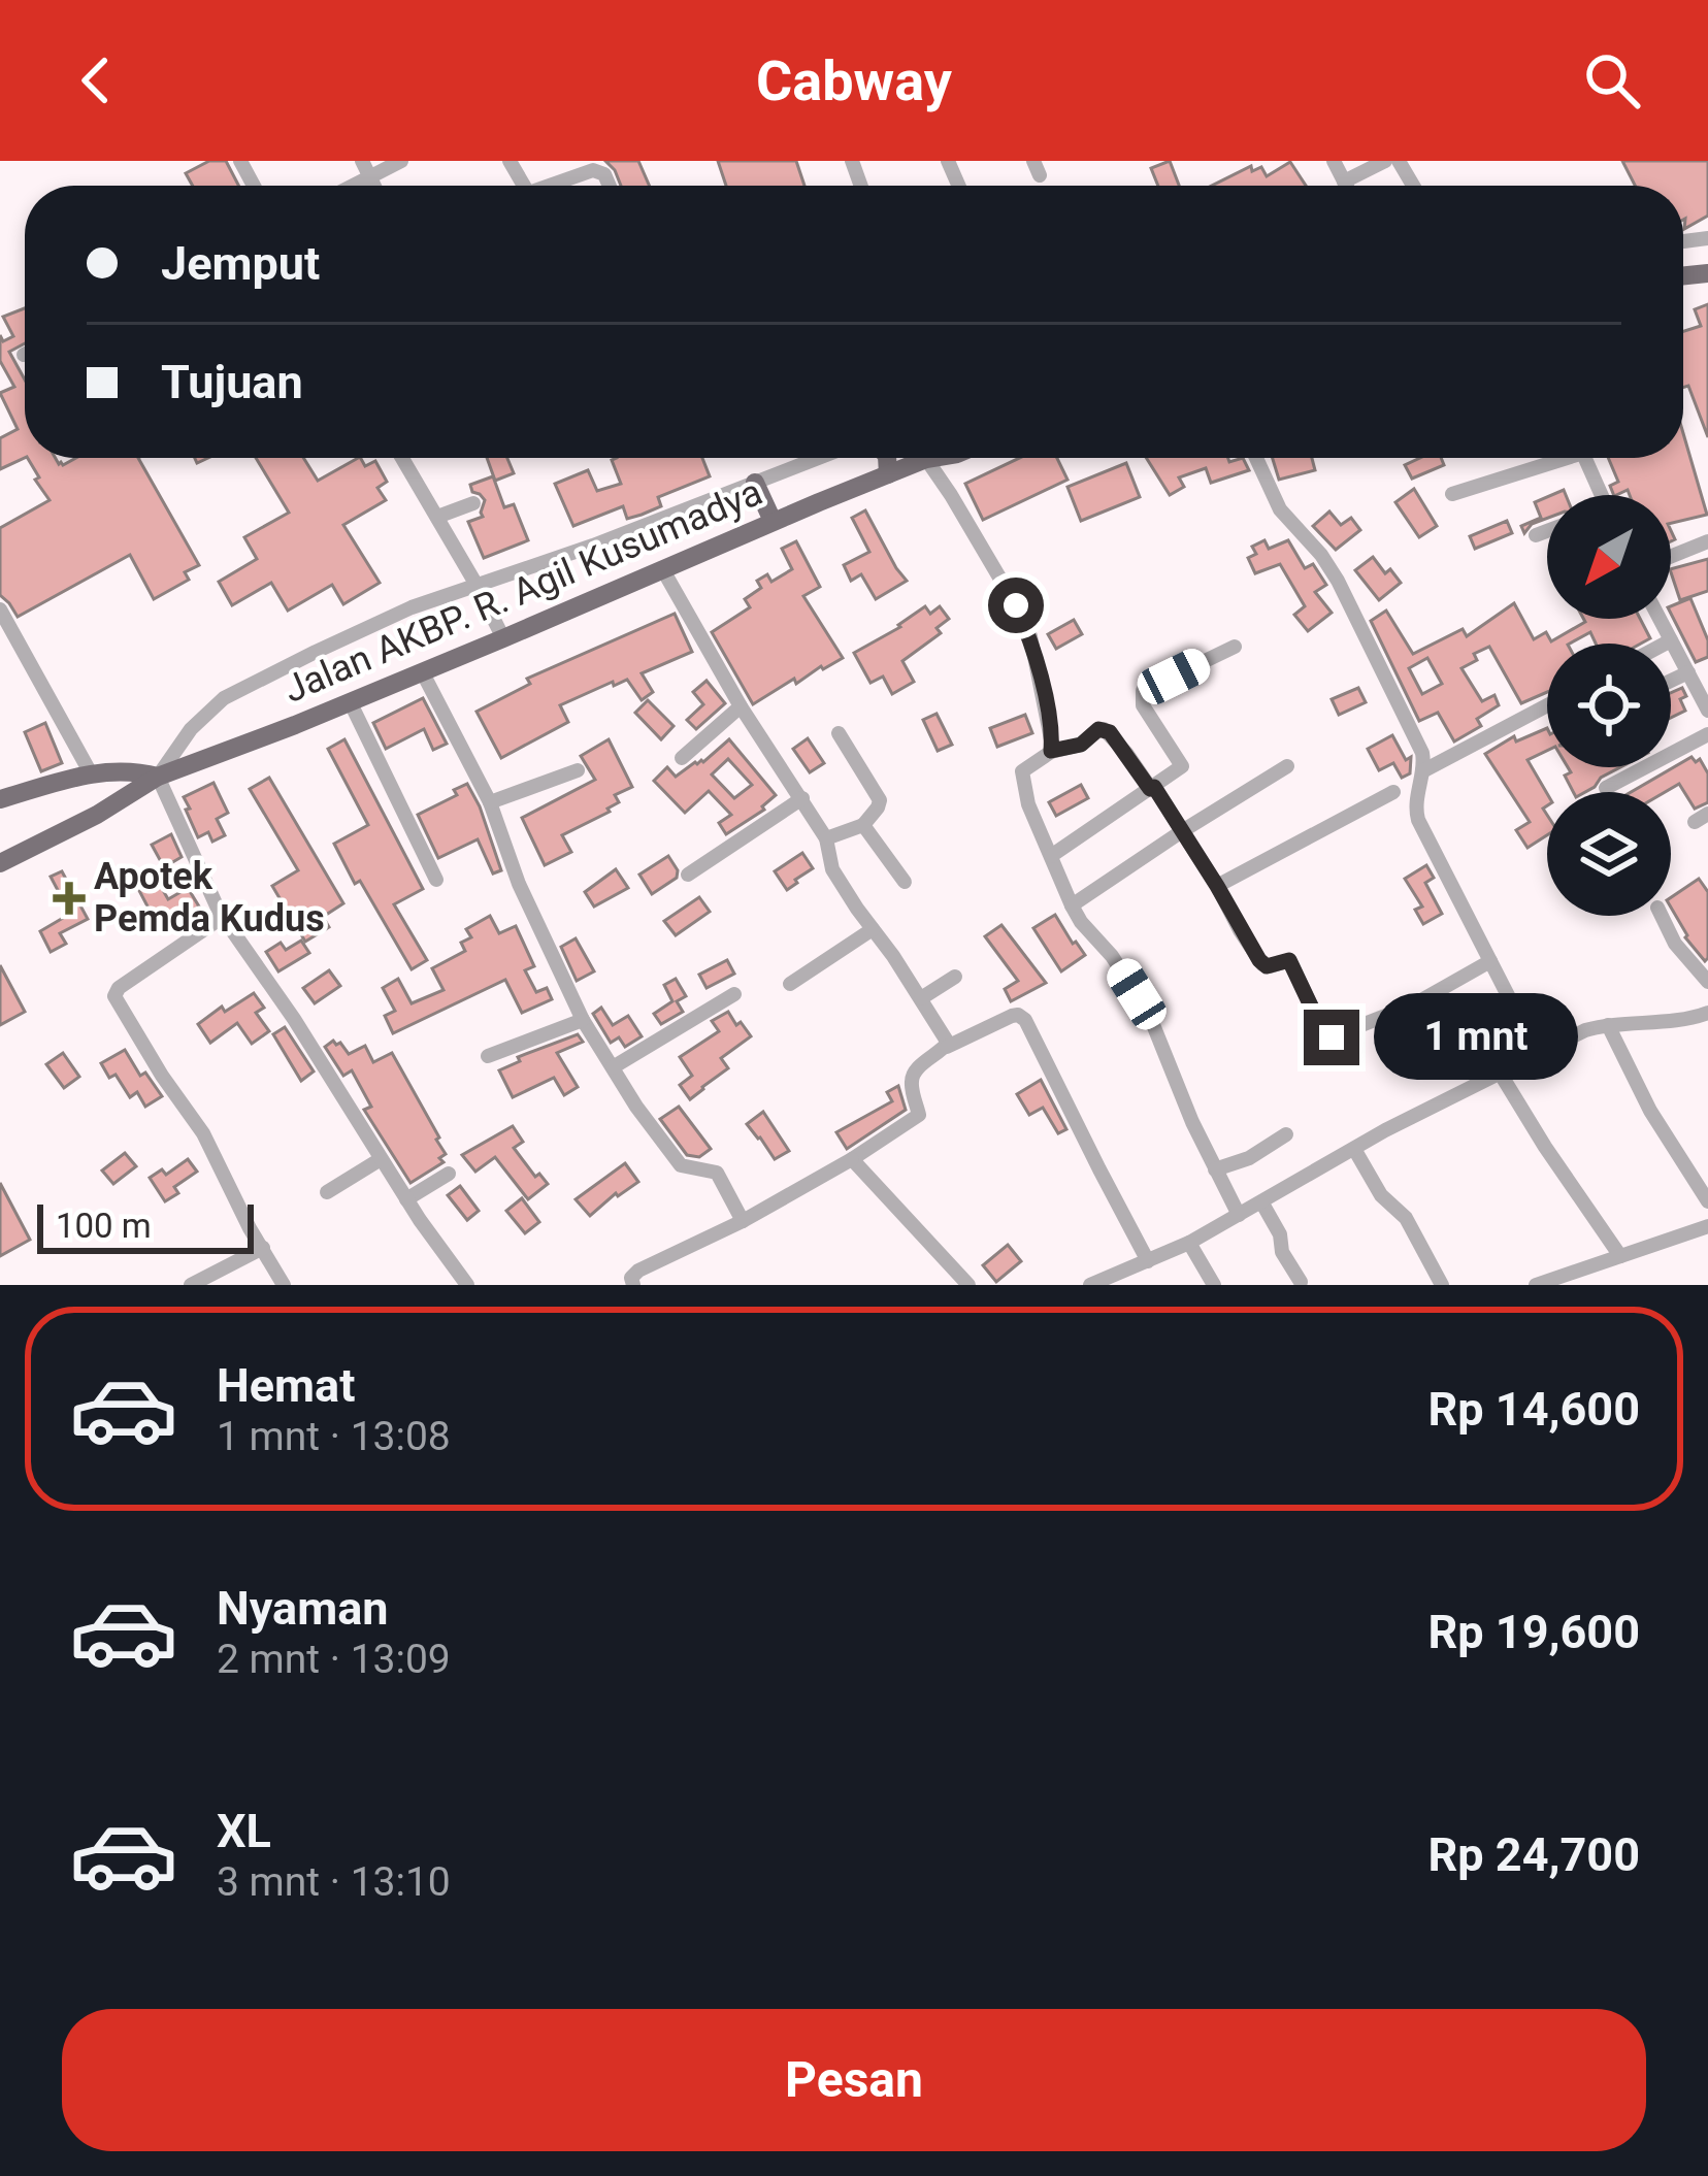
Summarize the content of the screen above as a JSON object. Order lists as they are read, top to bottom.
{
  "streets": {
    "main road": ["Jalan AKBP. R. Agil Kusumadya"]
  },
  "places": {
    "health": ["Apotek Pemda Kudus"]
  },
  "scale_bar": "100 m",
  "north": "bottom left",
  "page": {
    "header": "Cabway",
    "banner": ["Jemput", "Tujuan"],
    "bubble": "1 mnt",
    "scale": "100 m",
    "list": [
      {
        "name": "Hemat",
        "note": "1 mnt · 13:08",
        "value": "Rp 14,600"
      },
      {
        "name": "Nyaman",
        "note": "2 mnt · 13:09",
        "value": "Rp 19,600"
      },
      {
        "name": "XL",
        "note": "3 mnt · 13:10",
        "value": "Rp 24,700"
      }
    ],
    "buttons": "Pesan"
  }
}
